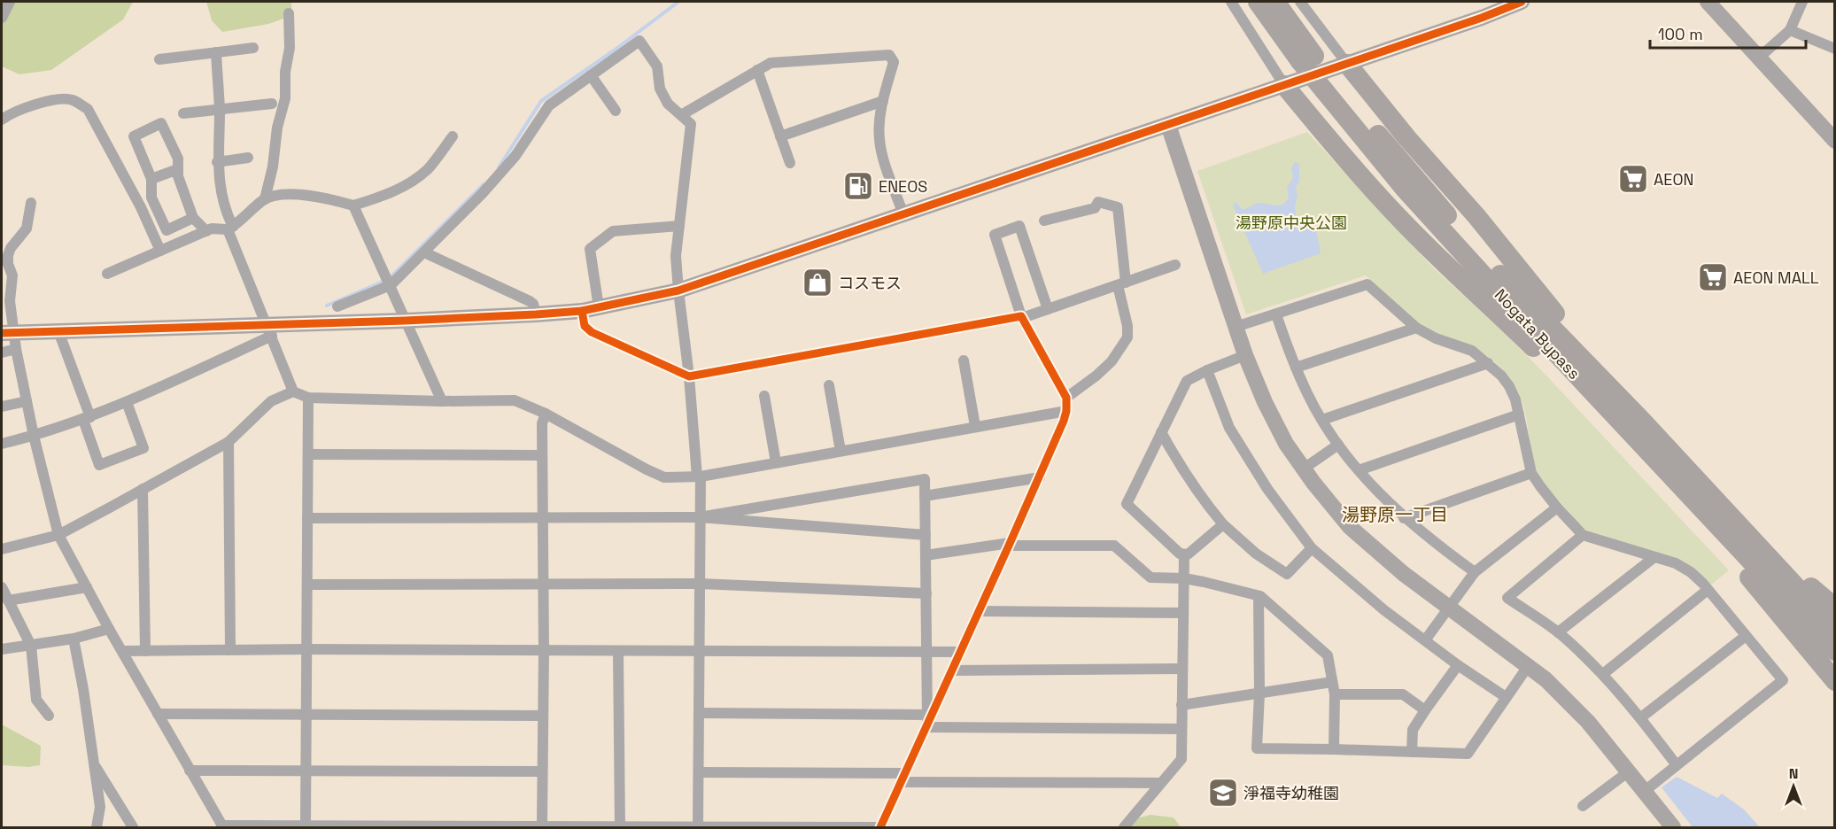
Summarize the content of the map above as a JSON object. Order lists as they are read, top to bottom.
{
  "streets": {
    "highway": ["Nogata Bypass"]
  },
  "districts": ["湯野原一丁目"],
  "parks": ["湯野原中央公園"],
  "places": {
    "supermarket": ["AEON", "AEON MALL"],
    "fuel station": ["ENEOS"],
    "shop": ["コスモス"],
    "school or university": ["淨福寺幼稚園"]
  },
  "scale_bar": "100 m",
  "north": "top"
}
